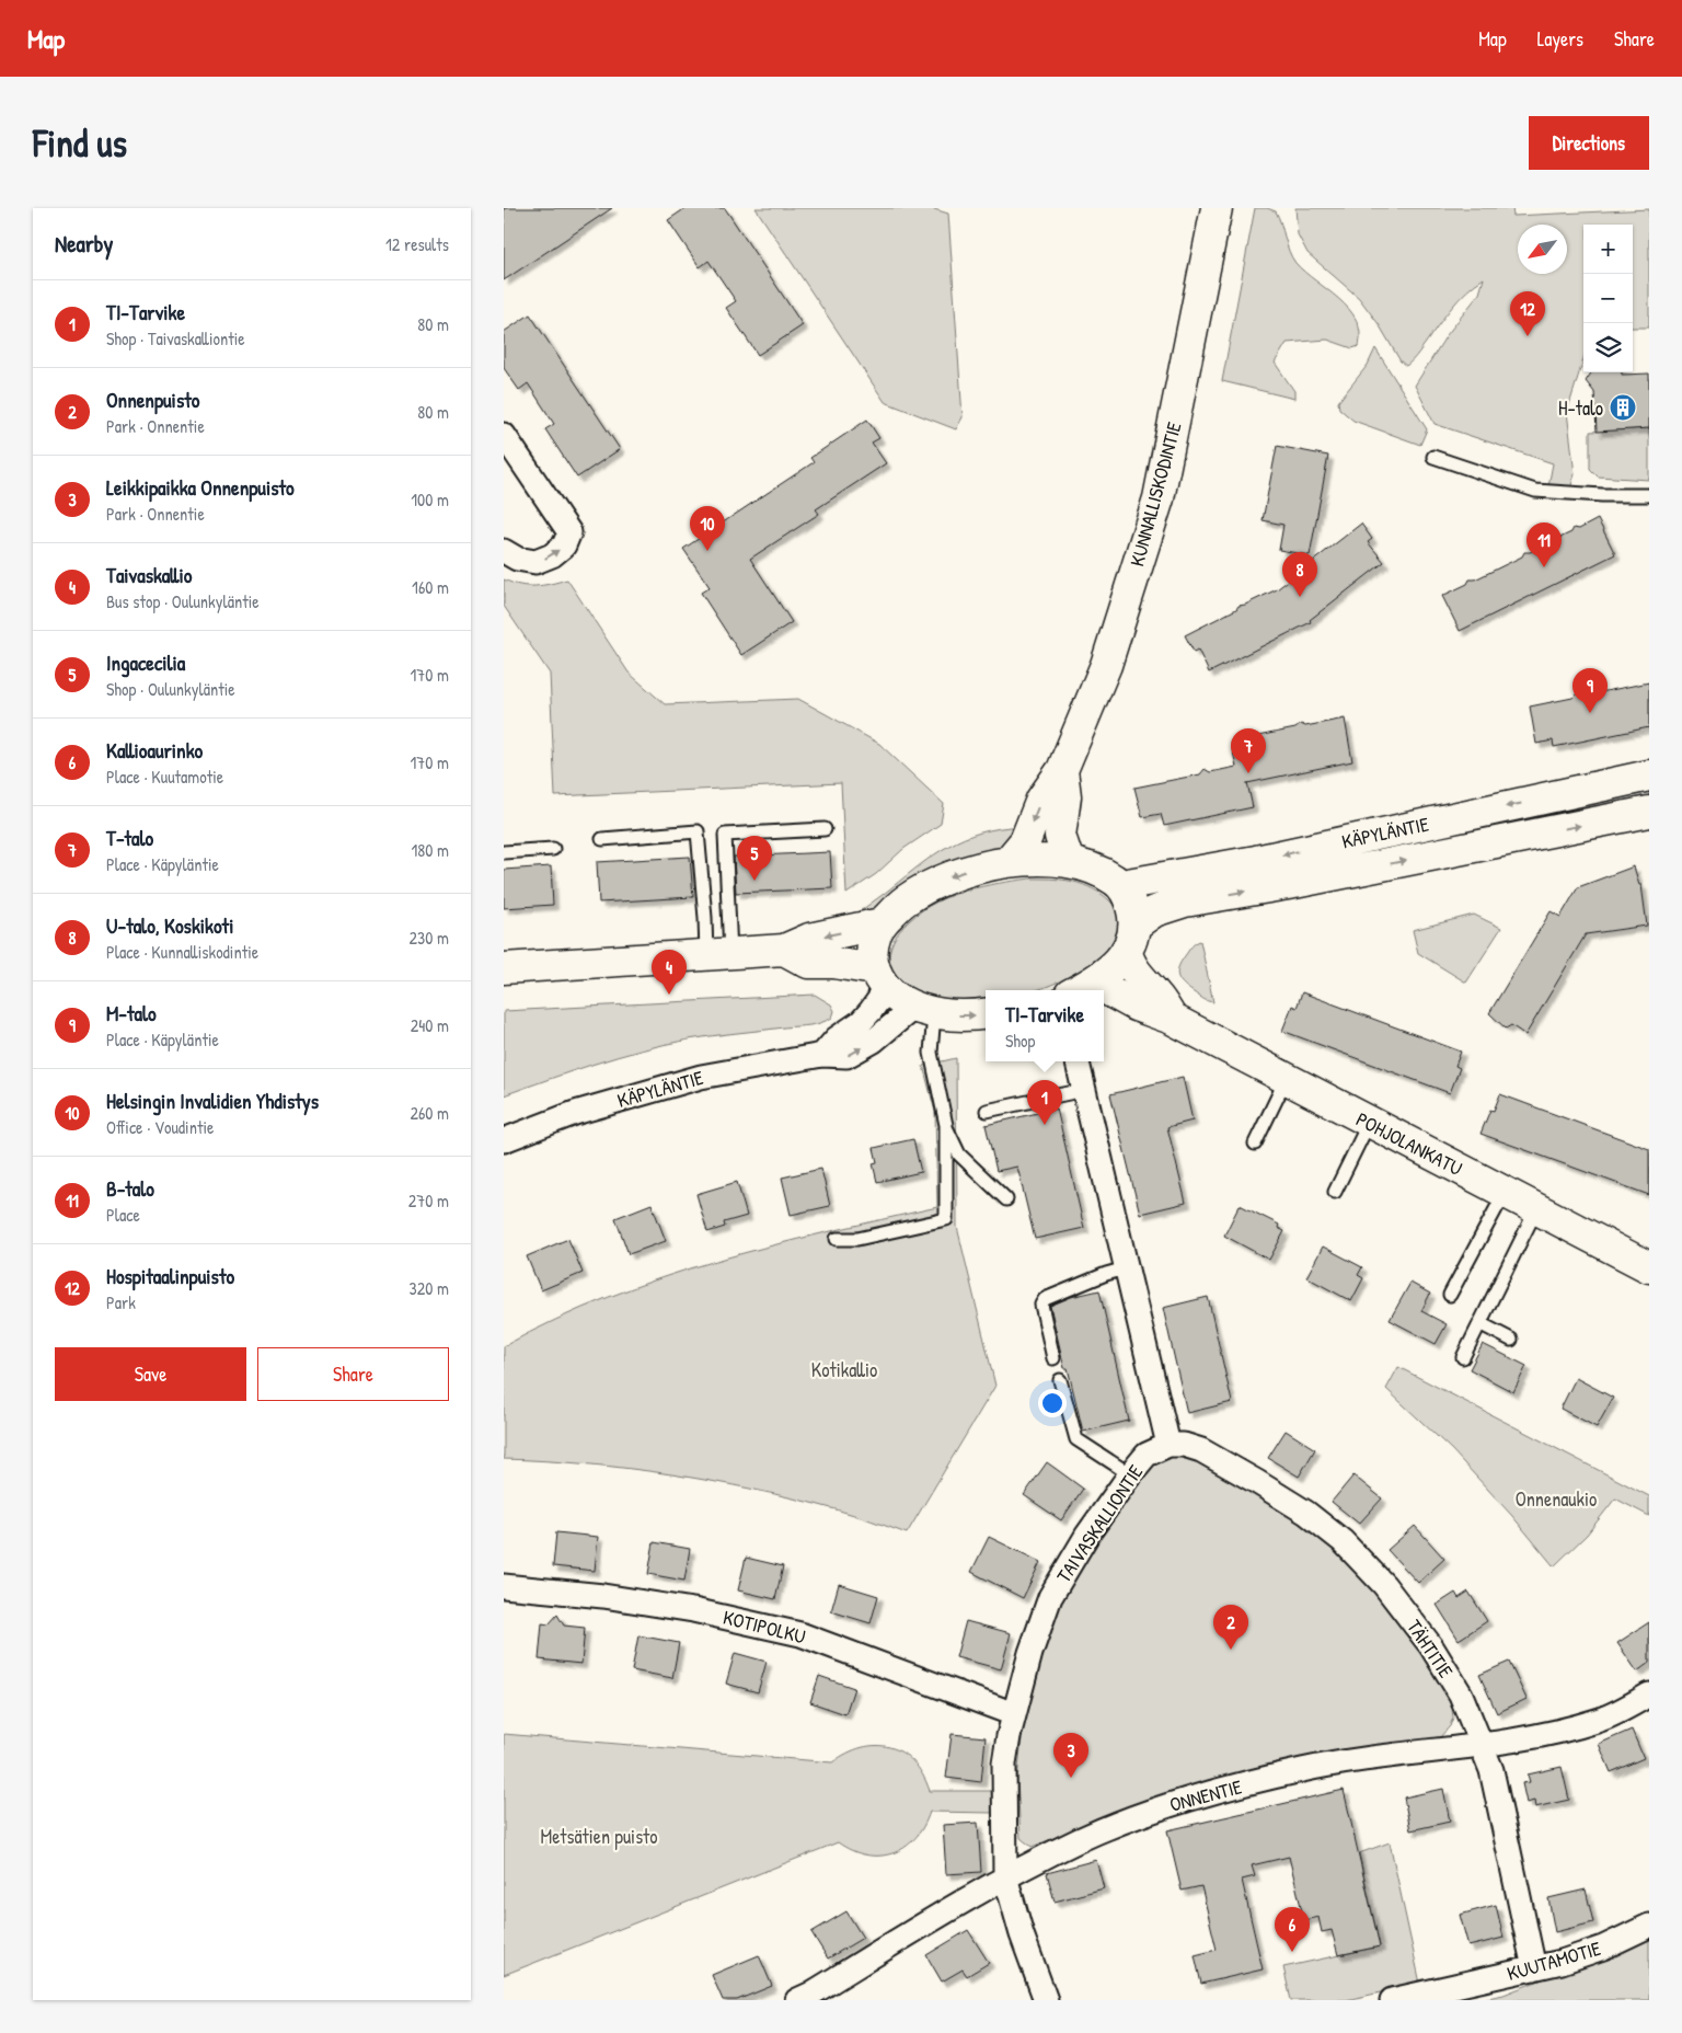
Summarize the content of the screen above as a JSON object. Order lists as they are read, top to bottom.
{
  "streets": {
    "main road": ["KUNNALLISKODINTIE", "KÄPYLÄNTIE", "POHJOLANKATU"],
    "street": [
      "TAIVASKALLIONTIE",
      "KOTIPOLKU",
      "TÄHTITIE",
      "ONNENTIE",
      "KUUTAMOTIE"
    ]
  },
  "crossings": [
    ["KÄPYLÄNTIE", "POHJOLANKATU"],
    ["TAIVASKALLIONTIE", "KOTIPOLKU"],
    ["TAIVASKALLIONTIE", "TÄHTITIE"],
    ["TAIVASKALLIONTIE", "ONNENTIE"],
    ["TÄHTITIE", "ONNENTIE"],
    ["TÄHTITIE", "KUUTAMOTIE"]
  ],
  "parks": ["Kotikallio", "Onnenaukio", "Metsätien puisto"],
  "places": {
    "building": ["H-talo"]
  },
  "north": "bottom left",
  "page": {
    "header": "Map",
    "nav": ["Map", "Layers", "Share"],
    "buttons": [
      "Directions",
      ["Save", "Share"]
    ],
    "title": "Find us",
    "heading": ["Nearby", "12 results"],
    "map_buttons": ["+", "−"],
    "list": [
      {
        "mark": "1",
        "name": "TI-Tarvike",
        "note": "Shop · Taivaskalliontie",
        "value": "80 m"
      },
      {
        "mark": "2",
        "name": "Onnenpuisto",
        "note": "Park · Onnentie",
        "value": "80 m"
      },
      {
        "mark": "3",
        "name": "Leikkipaikka Onnenpuisto",
        "note": "Park · Onnentie",
        "value": "100 m"
      },
      {
        "mark": "4",
        "name": "Taivaskallio",
        "note": "Bus stop · Oulunkyläntie",
        "value": "160 m"
      },
      {
        "mark": "5",
        "name": "Ingacecilia",
        "note": "Shop · Oulunkyläntie",
        "value": "170 m"
      },
      {
        "mark": "6",
        "name": "Kallioaurinko",
        "note": "Place · Kuutamotie",
        "value": "170 m"
      },
      {
        "mark": "7",
        "name": "T-talo",
        "note": "Place · Käpyläntie",
        "value": "180 m"
      },
      {
        "mark": "8",
        "name": "U-talo, Koskikoti",
        "note": "Place · Kunnalliskodintie",
        "value": "230 m"
      },
      {
        "mark": "9",
        "name": "M-talo",
        "note": "Place · Käpyläntie",
        "value": "240 m"
      },
      {
        "mark": "10",
        "name": "Helsingin Invalidien Yhdistys",
        "note": "Office · Voudintie",
        "value": "260 m"
      },
      {
        "mark": "11",
        "name": "B-talo",
        "note": "Place",
        "value": "270 m"
      },
      {
        "mark": "12",
        "name": "Hospitaalinpuisto",
        "note": "Park",
        "value": "320 m"
      }
    ],
    "pins": [
      "12",
      "10",
      "11",
      "8",
      "9",
      "7",
      "5",
      "4",
      "1",
      "2",
      "3",
      "6"
    ],
    "popup": ["TI-Tarvike", "Shop"]
  }
}
